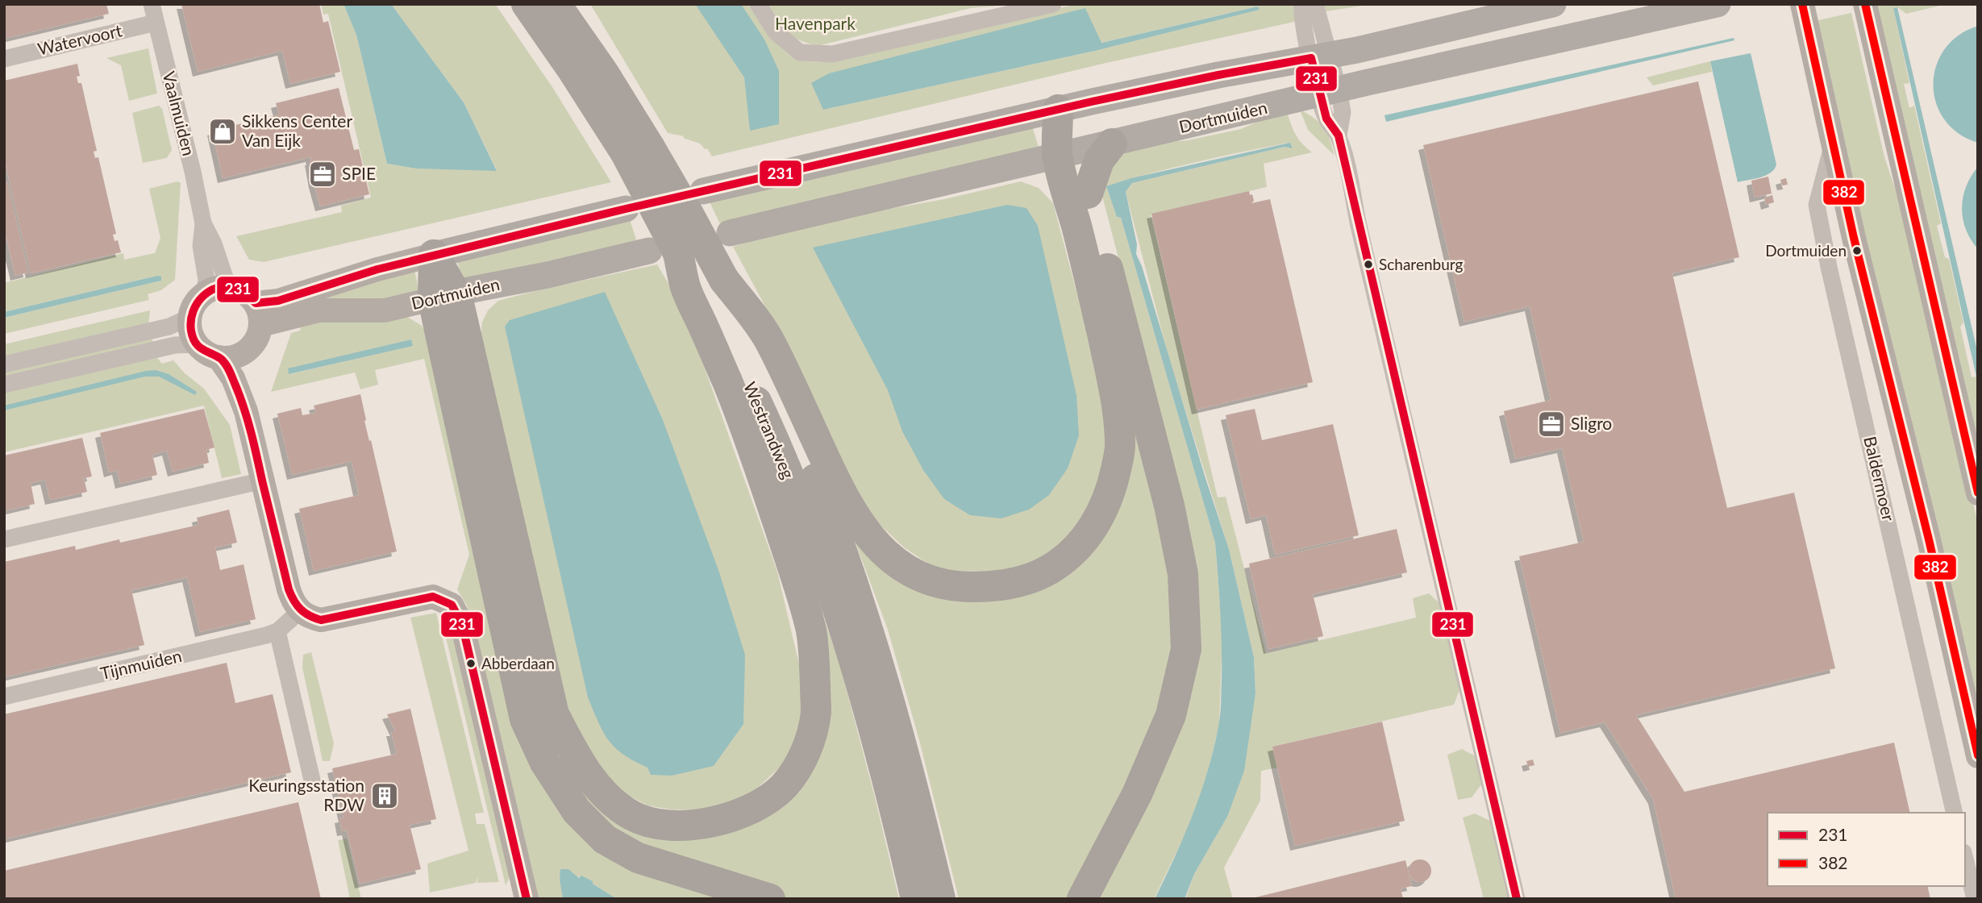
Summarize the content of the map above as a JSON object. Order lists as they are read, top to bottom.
{
  "streets": {
    "highway": ["Westrandweg"],
    "main road": ["Dortmuiden"],
    "street": [
      "Watervoort",
      "Vaalmuiden",
      "Baldermoer",
      "Tijnmuiden"
    ]
  },
  "crossings": [
    ["Watervoort", "Vaalmuiden"],
    ["Vaalmuiden", "Dortmuiden"],
    ["Dortmuiden", "Westrandweg"]
  ],
  "parks": ["Havenpark"],
  "places": {
    "shop": ["Sikkens Center Van Eijk"],
    "office": ["SPIE", "Sligro"],
    "other": ["Dortmuiden", "Scharenburg", "Abberdaan"],
    "building": ["Keuringsstation RDW"]
  },
  "lines": ["transit line 382", "transit line 231"],
  "legend": ["231", "382"]
}
